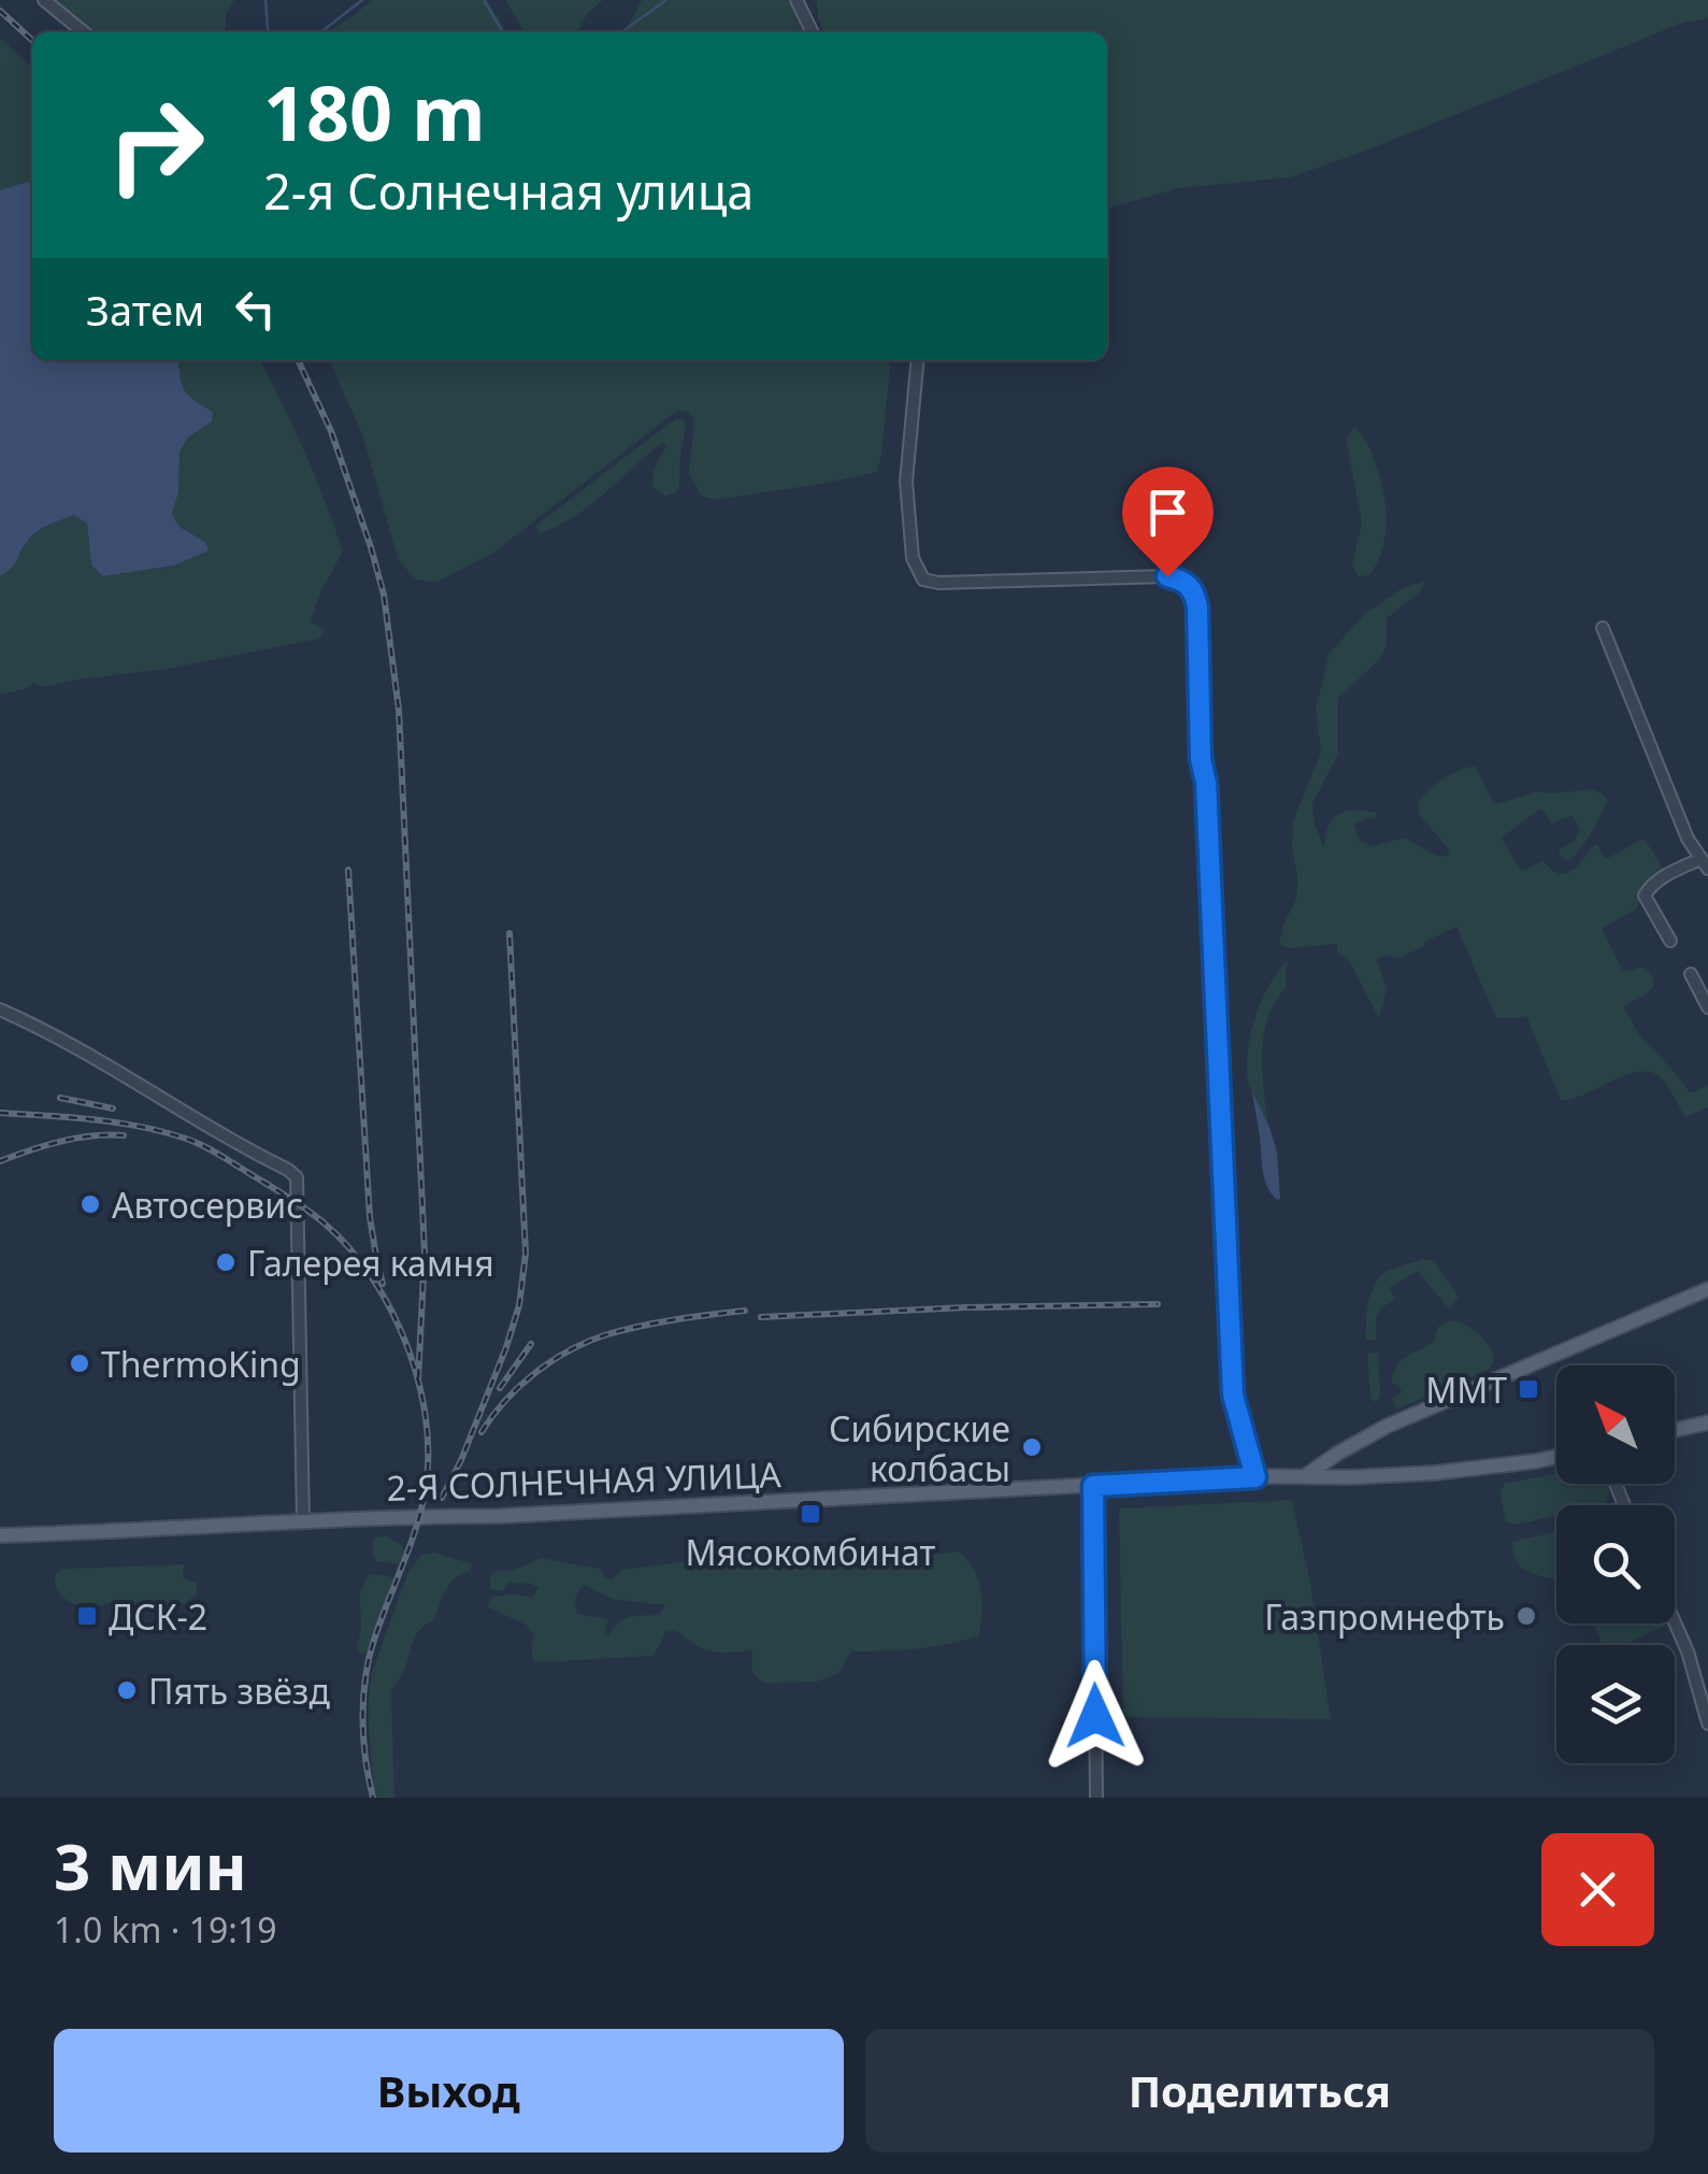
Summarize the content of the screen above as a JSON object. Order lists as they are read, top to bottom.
{
  "streets": {
    "main road": ["2-Я СОЛНЕЧНАЯ УЛИЦА"]
  },
  "places": {
    "other": [
      "Автосервис",
      "Галерея камня",
      "ThermoKing",
      "Сибирские колбасы",
      "Газпромнефть",
      "Пять звёзд"
    ],
    "transit": ["ММТ", "Мясокомбинат", "ДСК-2"]
  },
  "north": "top left",
  "page": {
    "turn": ["180 m", "2-я Солнечная улица"],
    "then": "Затем",
    "heading": ["3 мин", "1.0 km · 19:19"],
    "buttons": ["Выход", "Поделиться"]
  }
}
